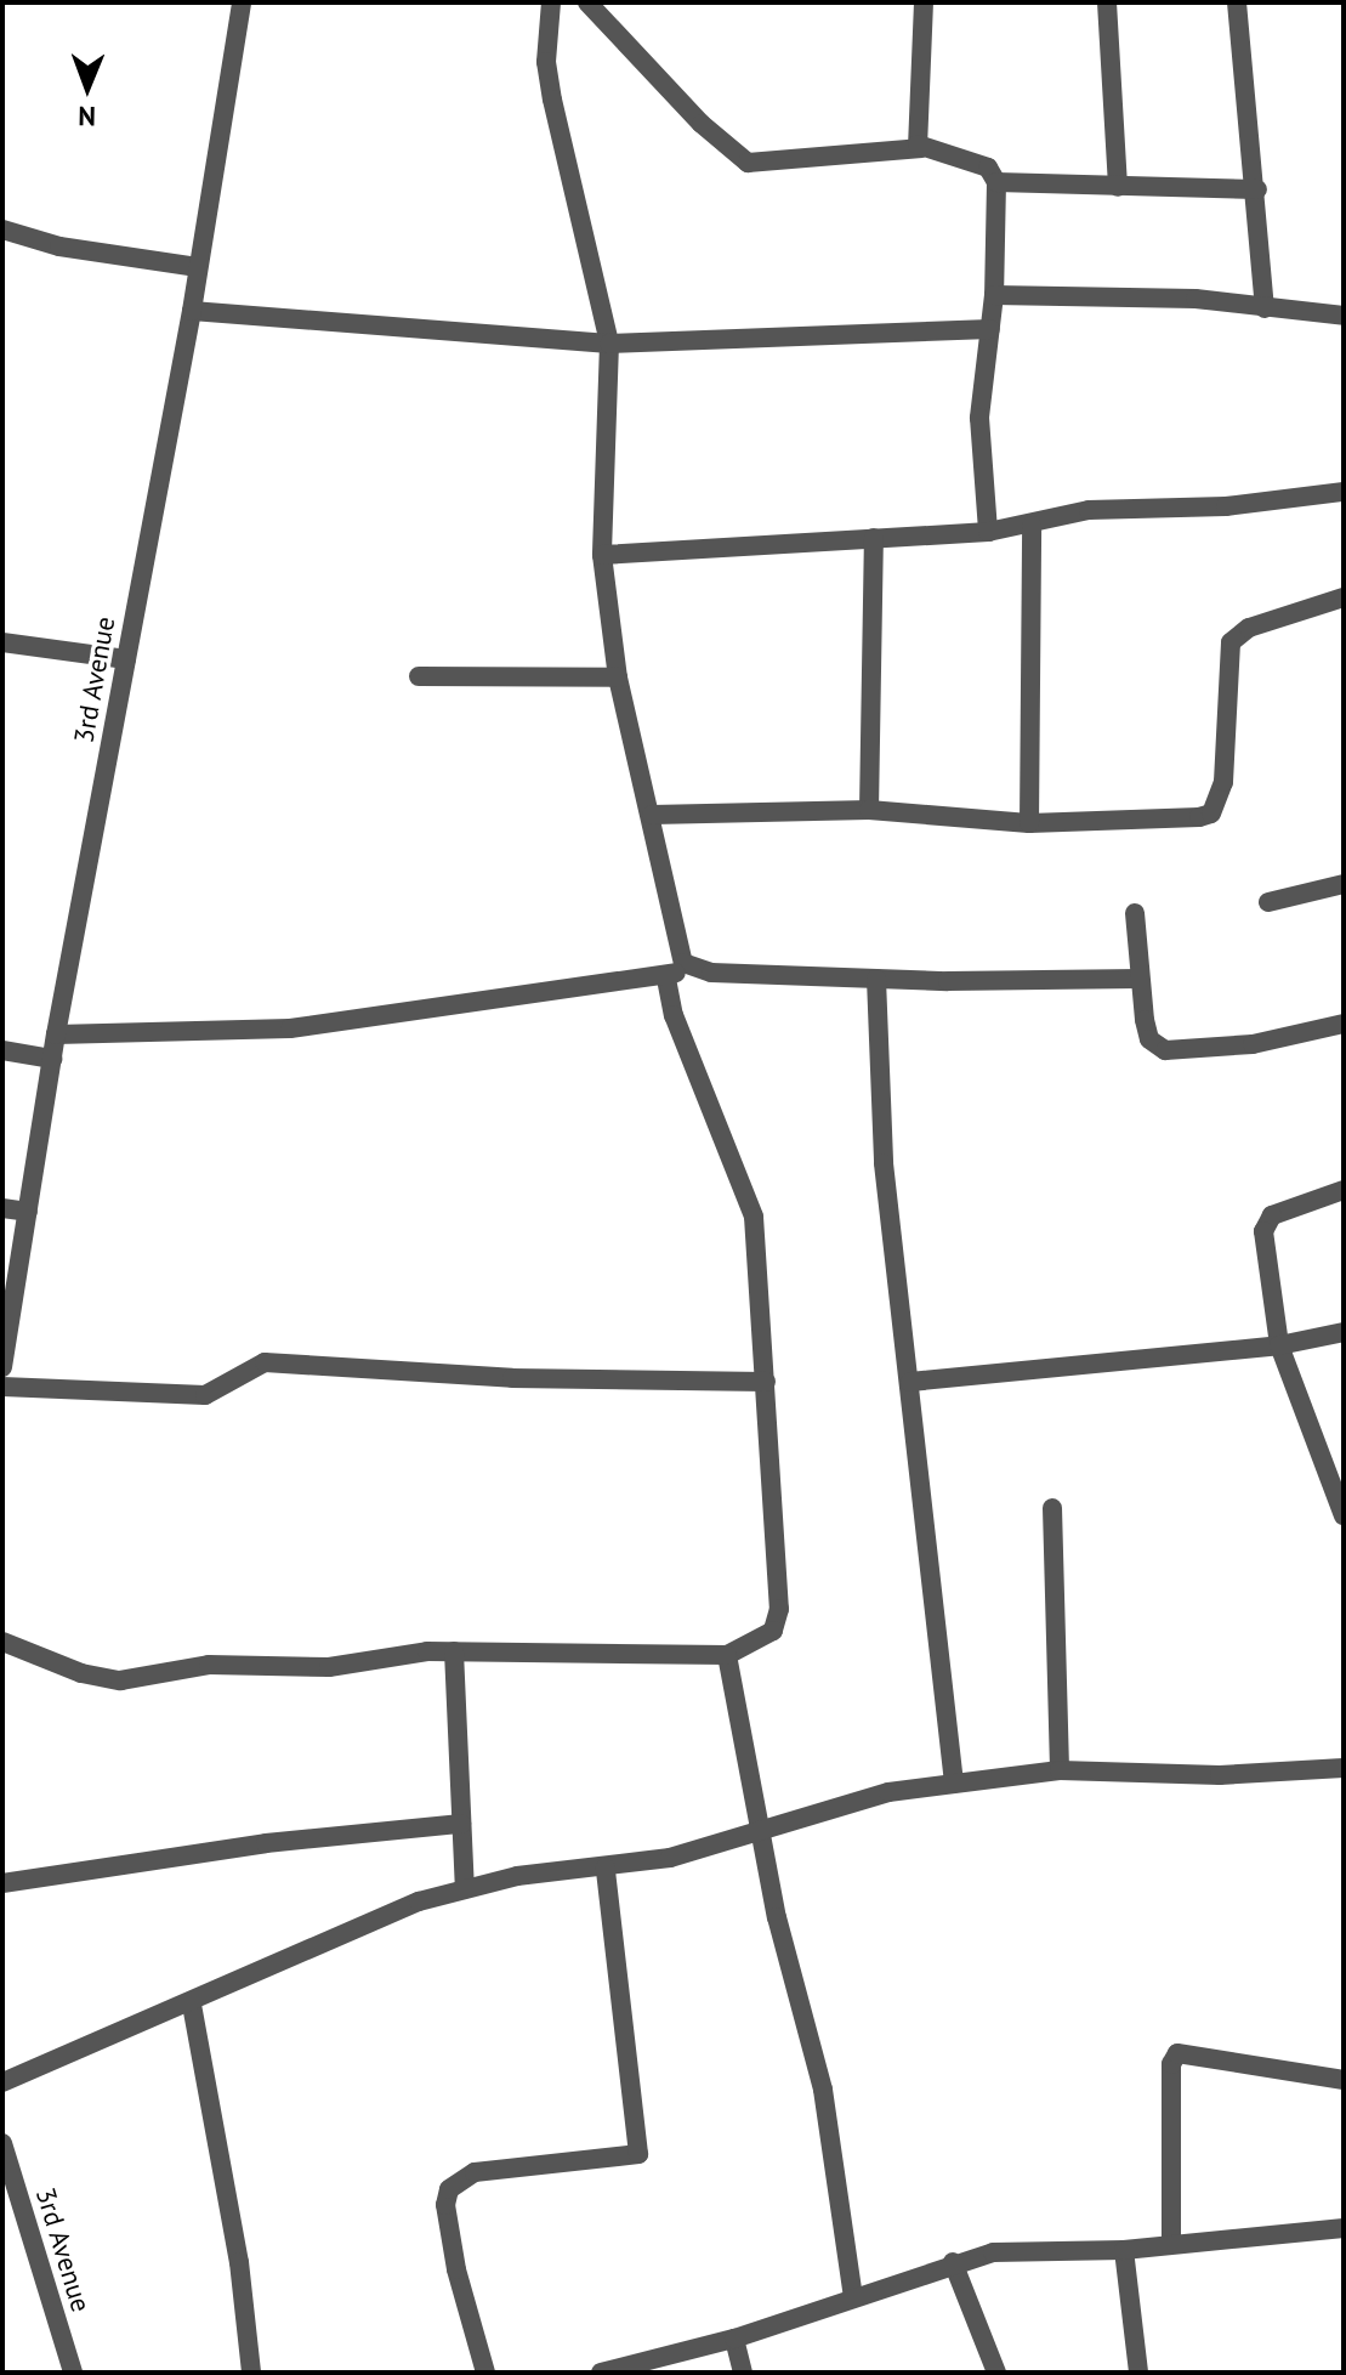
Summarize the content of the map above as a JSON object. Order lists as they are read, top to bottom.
{
  "streets": {
    "street": ["3rd Avenue"]
  },
  "north": "bottom"
}
